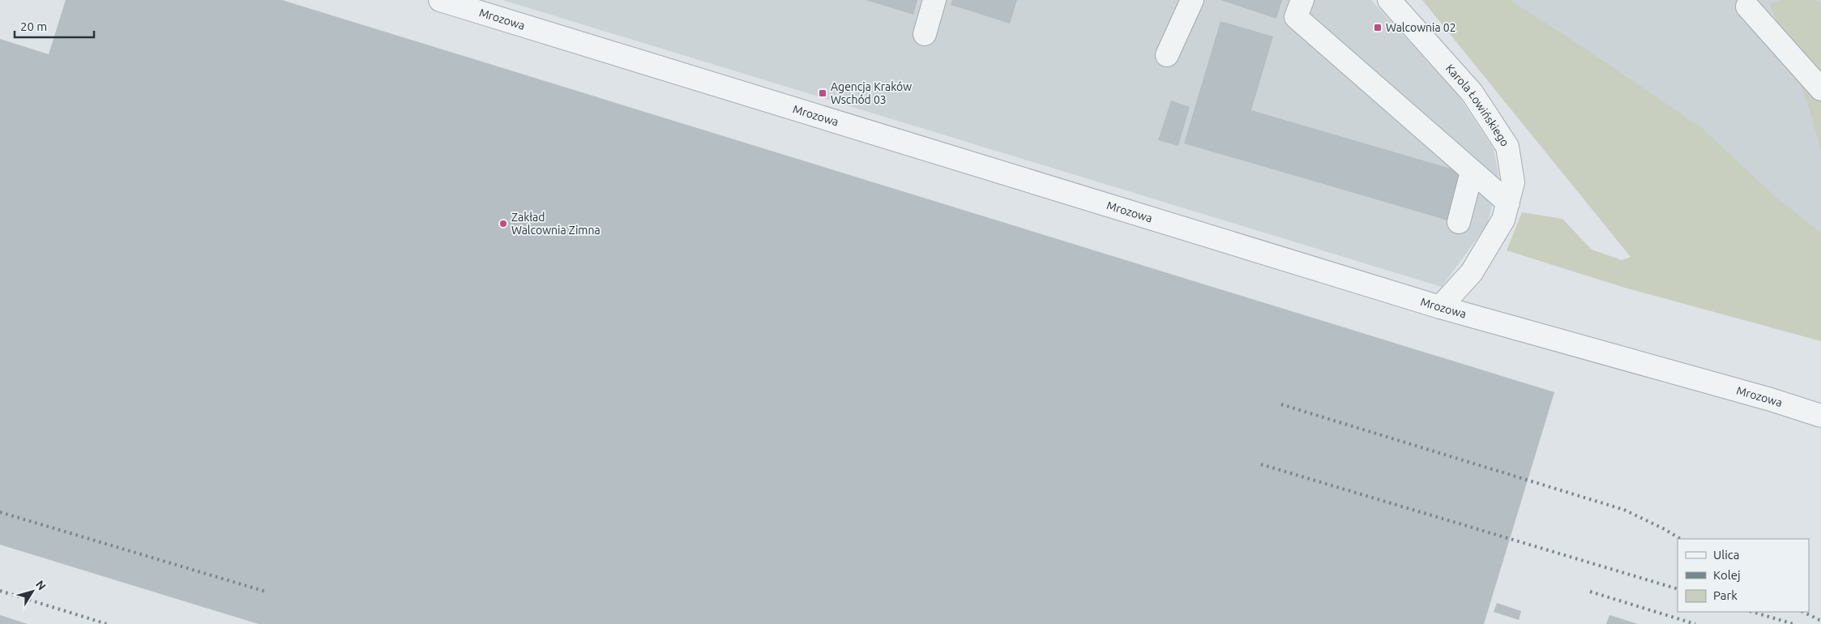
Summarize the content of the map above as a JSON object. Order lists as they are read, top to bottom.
{
  "streets": {
    "street": ["Mrozowa", "Karola Łowińskiego"]
  },
  "crossings": [
    ["Mrozowa", "Karola Łowińskiego"]
  ],
  "places": {
    "transit": ["Walcownia 02", "Agencja Kraków Wschód 03"],
    "other": ["Zakład Walcownia Zimna"]
  },
  "legend": ["Ulica", "Kolej", "Park"],
  "scale_bar": "20 m",
  "north": "top right"
}
